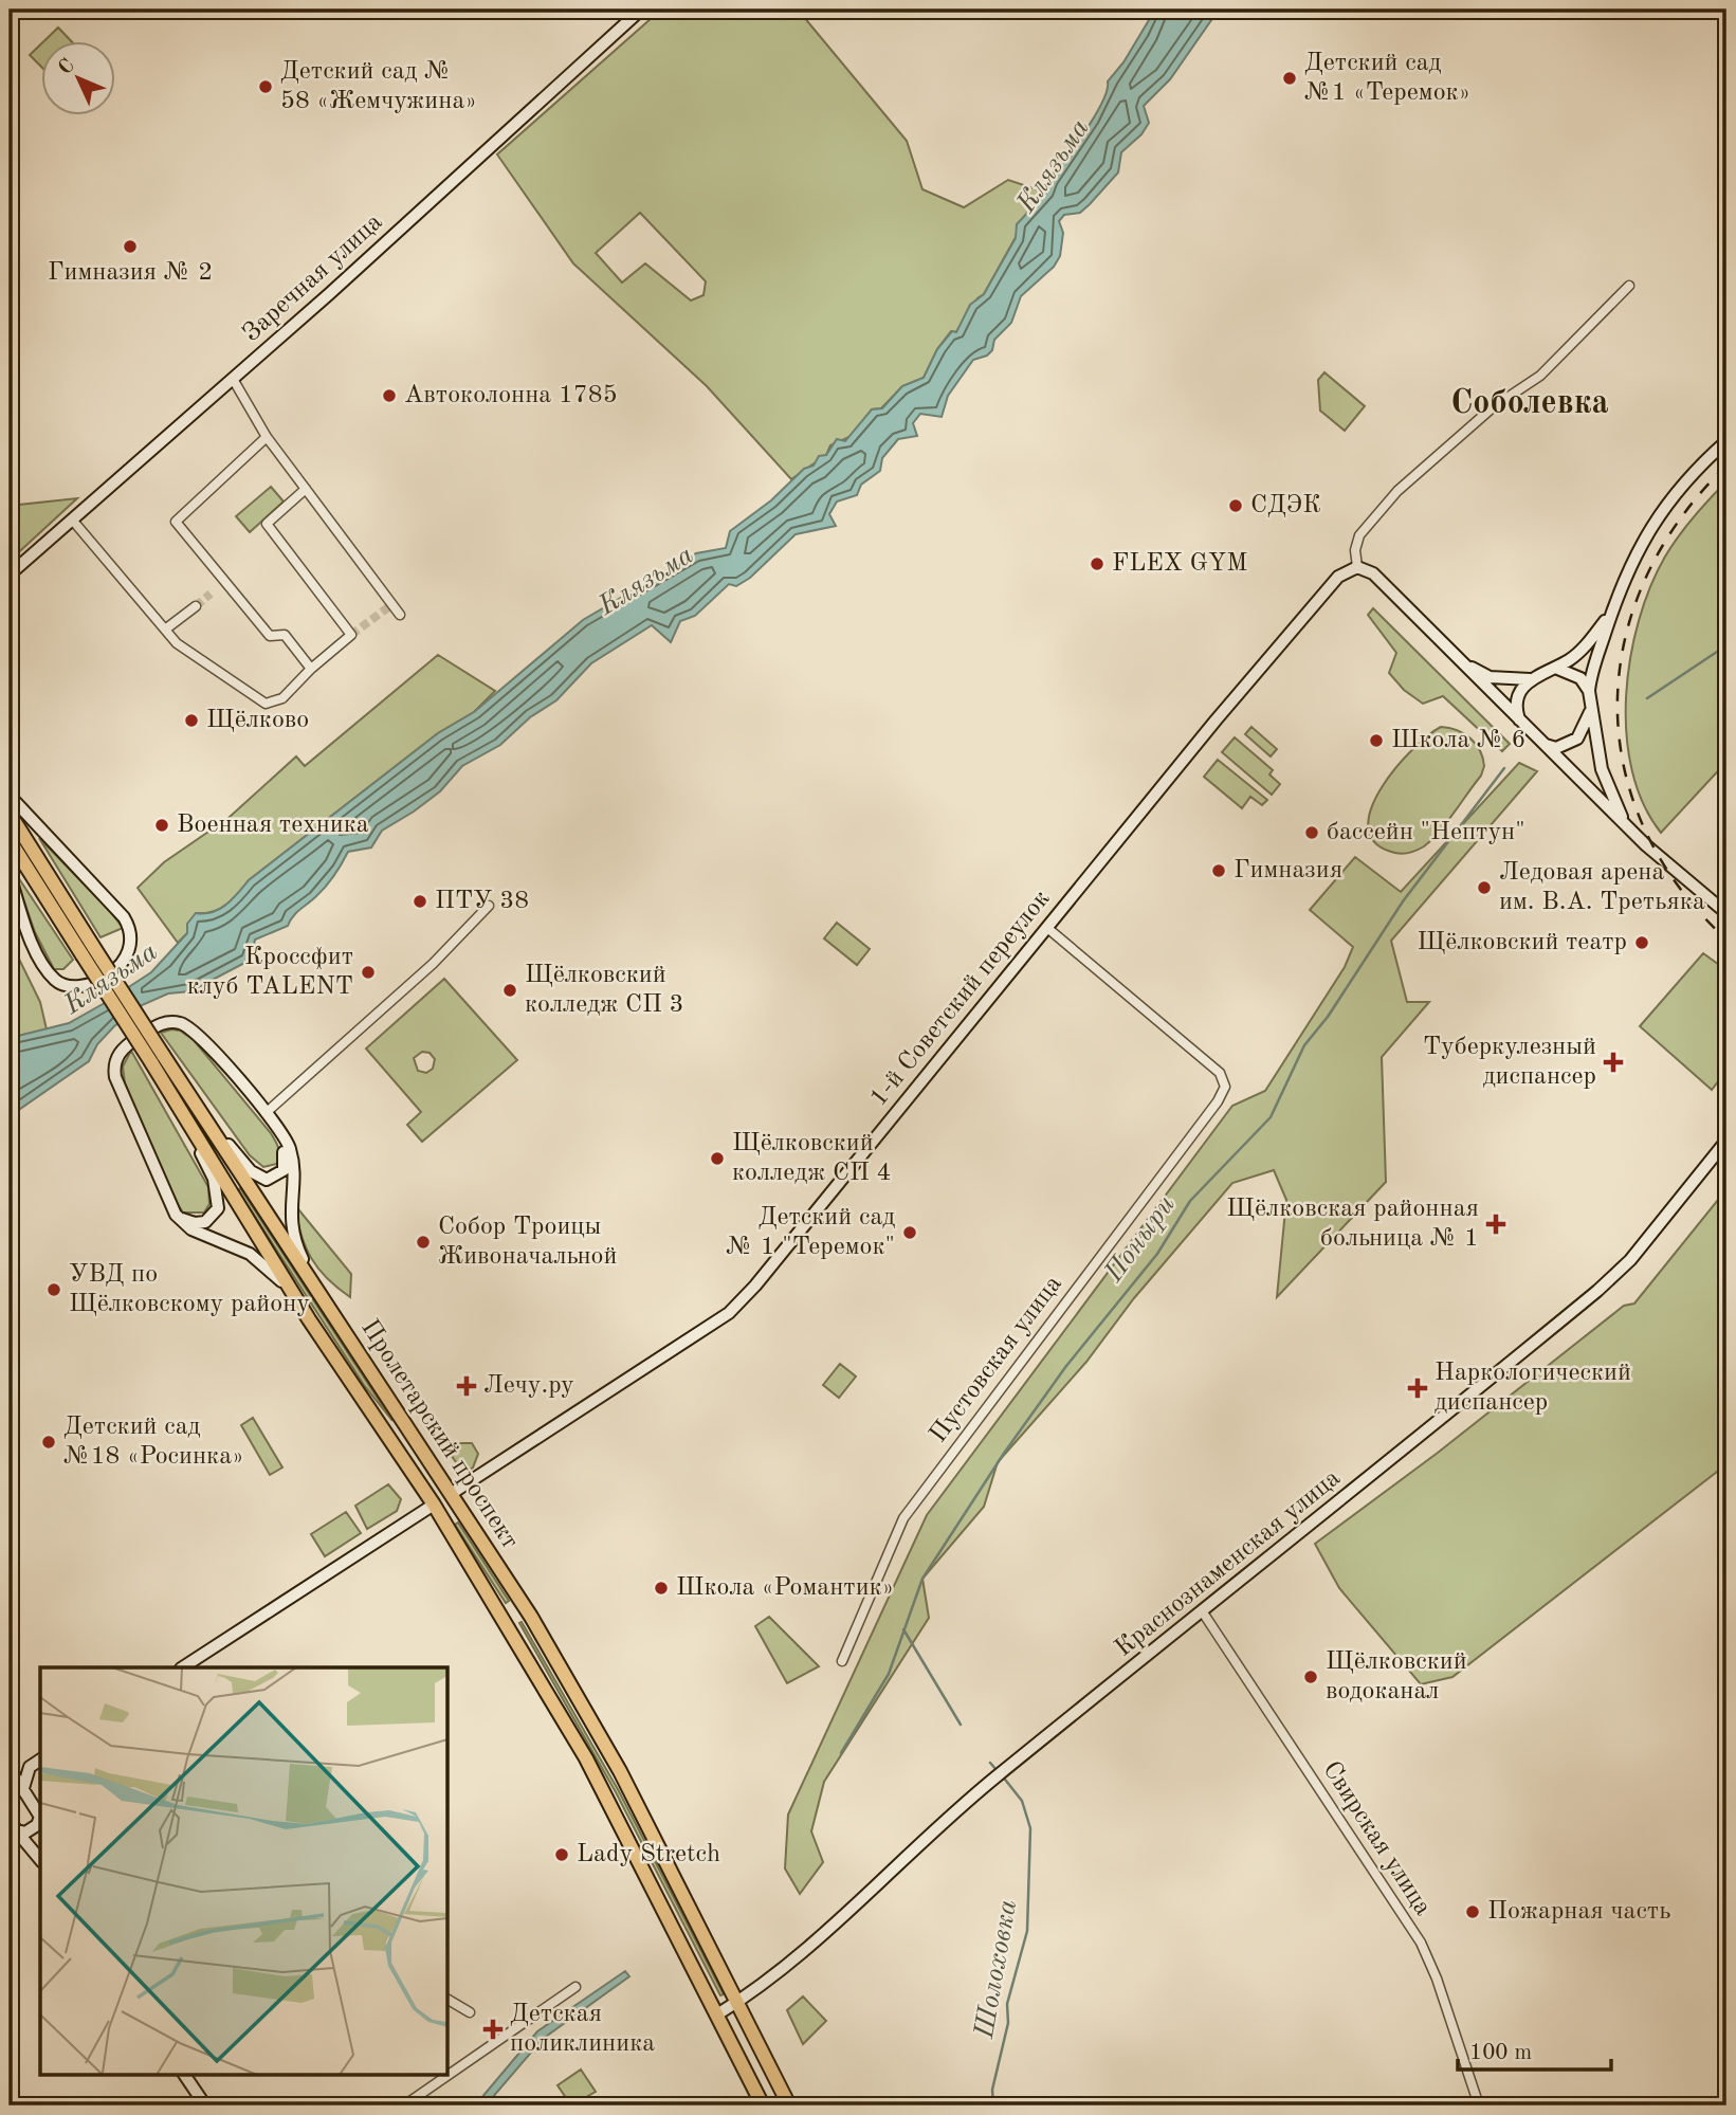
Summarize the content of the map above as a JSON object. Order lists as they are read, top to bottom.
{
  "streets": {
    "main road": ["Пролетарский проспект"],
    "street": [
      "Заречная улица",
      "1-й Советский переулок",
      "Пустовская улица",
      "Краснознаменская улица",
      "Свирская улица"
    ]
  },
  "crossings": [
    ["1-й Советский переулок", "Пустовская улица"],
    ["1-й Советский переулок", "Пролетарский проспект"],
    ["Пролетарский проспект", "Краснознаменская улица"],
    ["Краснознаменская улица", "Свирская улица"]
  ],
  "districts": ["Соболевка"],
  "water": ["Клязьма", "Поныри", "Шолоховка"],
  "places": {
    "other": [
      "Детский сад №1 «Теремок»",
      "Детский сад № 58 «Жемчужина»",
      "Гимназия № 2",
      "Автоколонна 1785",
      "СДЭК",
      "FLEX GYM",
      "Щёлково",
      "Школа № 6",
      "Военная техника",
      "бассейн \"Нептун\"",
      "Гимназия",
      "Ледовая арена им. В.А. Третьяка",
      "ПТУ 38",
      "Щёлковский театр",
      "Кроссфит клуб TALENT",
      "Щёлковский колледж СП 3",
      "Щёлковский колледж СП 4",
      "Детский сад № 1 \"Теремок\"",
      "Собор Троицы Живоначальной",
      "УВД по Щёлковскому району",
      "Детский сад №18 «Росинка»",
      "Школа «Романтик»",
      "Щёлковский водоканал",
      "Lady Stretch",
      "Пожарная часть"
    ],
    "health": [
      "Туберкулезный диспансер",
      "Щёлковская районная больница № 1",
      "Лечу.ру",
      "Наркологический диспансер",
      "Детская поликлиника"
    ]
  },
  "scale_bar": "100 m",
  "north": "top left"
}
